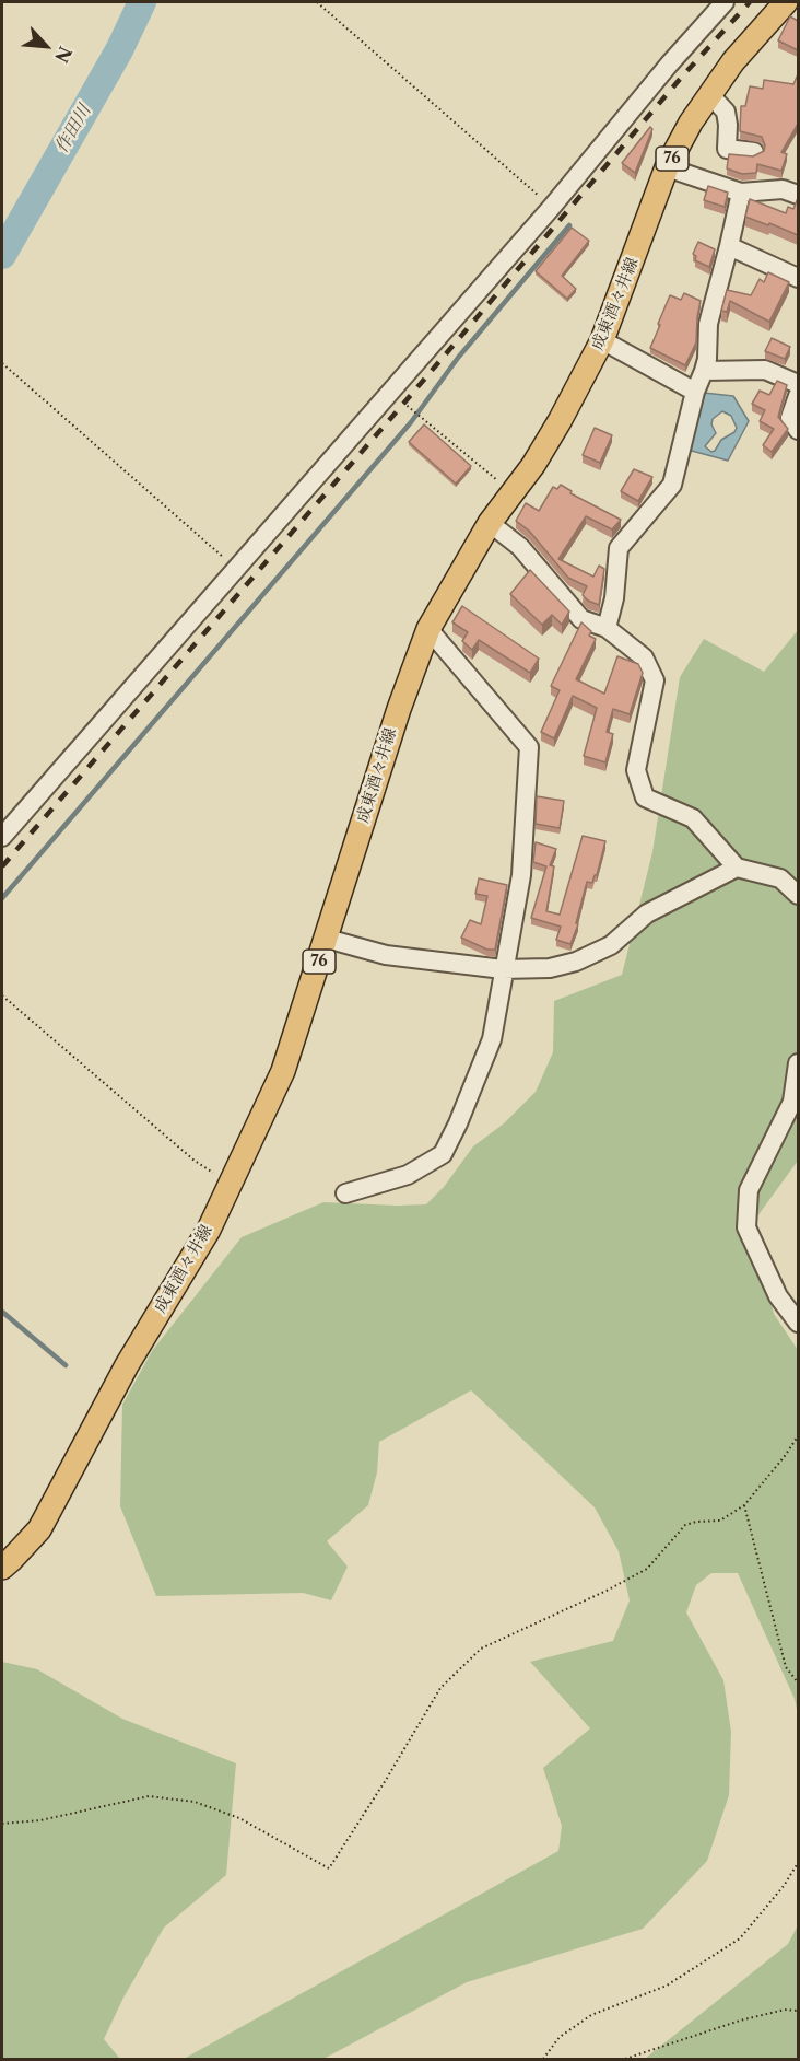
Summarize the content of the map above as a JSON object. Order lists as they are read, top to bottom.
{
  "streets": {
    "main road": ["76", "成東酒々井線"]
  },
  "water": ["作田川"],
  "north": "bottom right"
}
